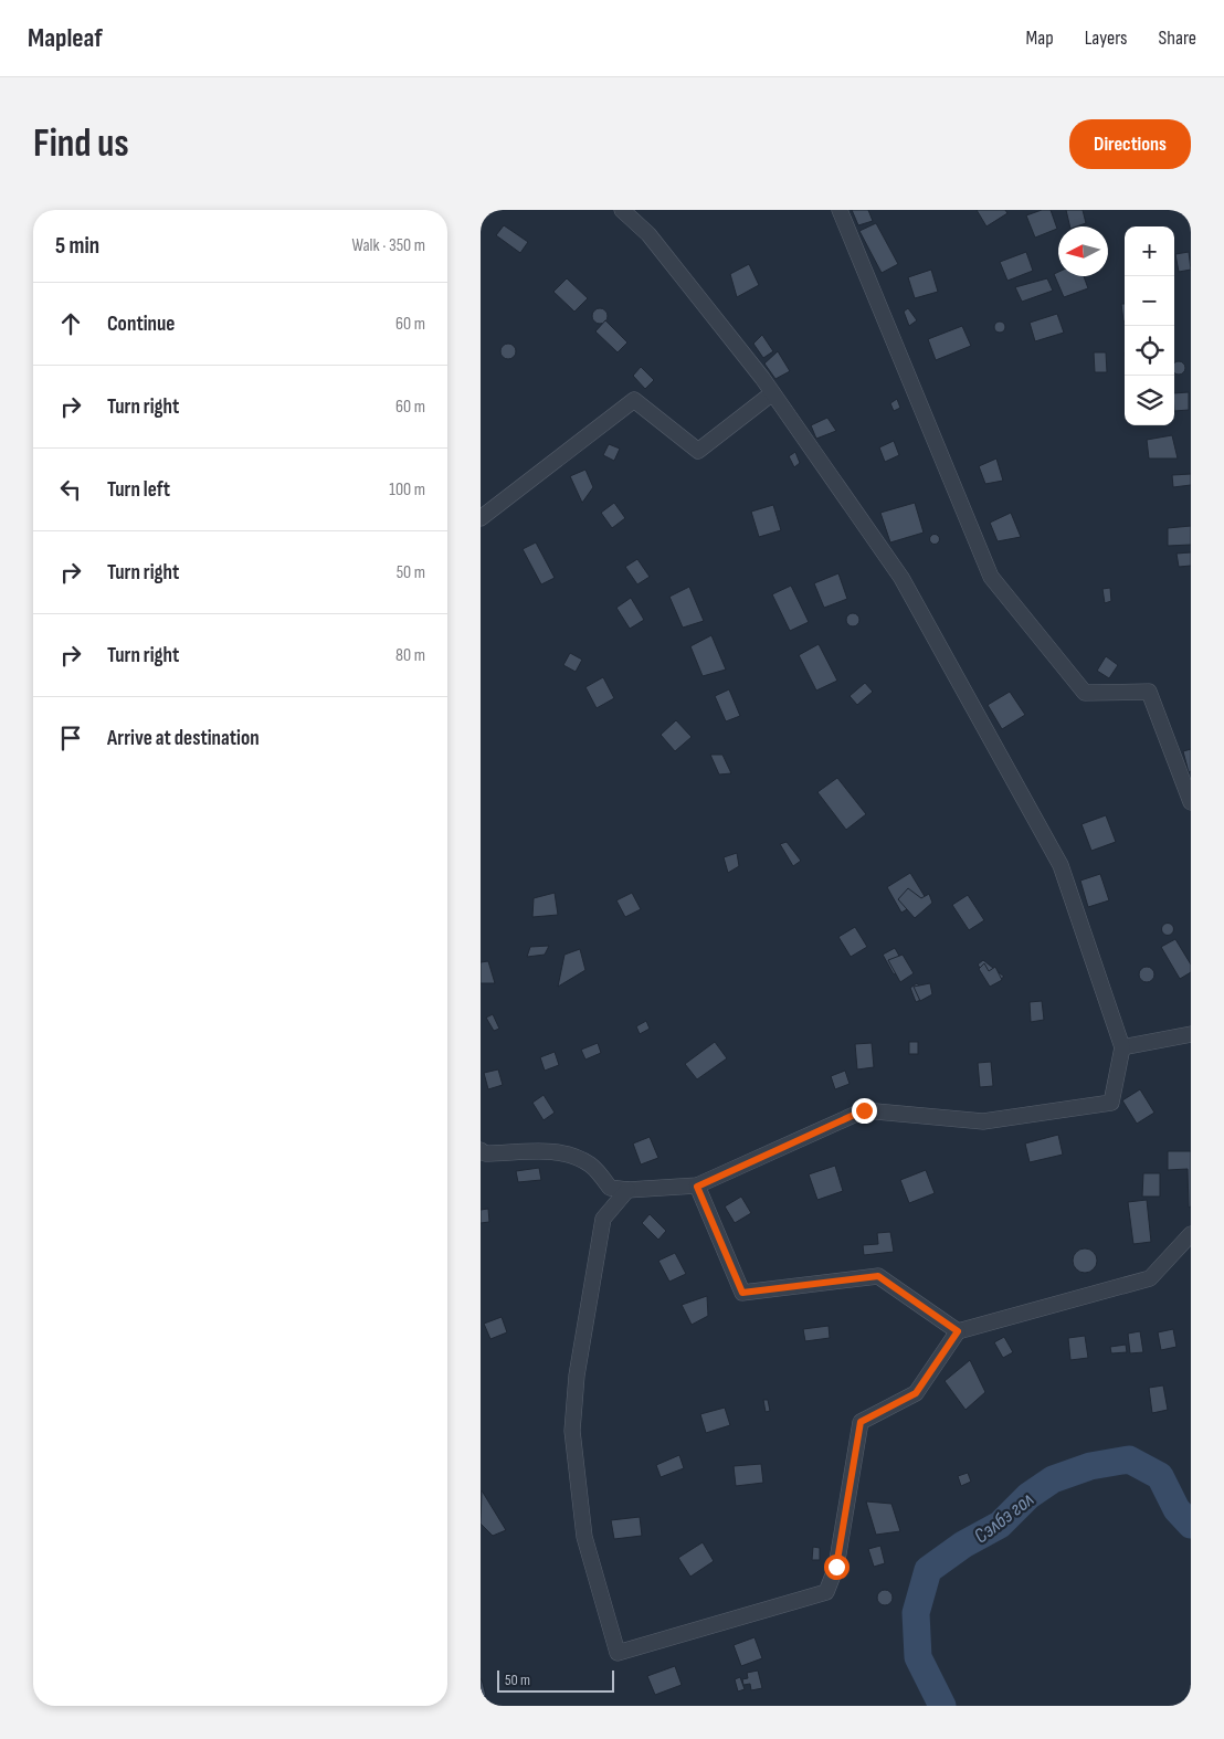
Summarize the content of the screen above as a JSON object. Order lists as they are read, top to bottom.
{
  "water": ["Сэлбэ гол"],
  "scale_bar": "50 m",
  "north": "left",
  "page": {
    "header": "Mapleaf",
    "nav": ["Map", "Layers", "Share"],
    "buttons": "Directions",
    "title": "Find us",
    "heading": ["5 min", "Walk · 350 m"],
    "map_buttons": ["+", "−"],
    "list": [
      ["Continue", "60 m"],
      ["Turn right", "60 m"],
      ["Turn left", "100 m"],
      ["Turn right", "50 m"],
      ["Turn right", "80 m"],
      "Arrive at destination"
    ],
    "scale": "50 m"
  }
}
